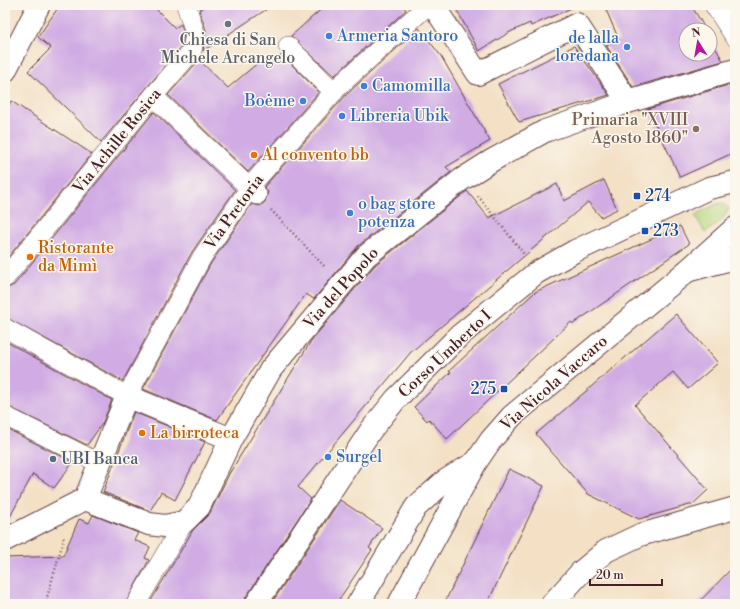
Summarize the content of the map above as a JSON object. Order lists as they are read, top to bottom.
{
  "streets": {
    "street": [
      "Via Achille Rosica",
      "Via Pretoria",
      "Via del Popolo",
      "Corso Umberto I",
      "Via Nicola Vaccaro"
    ]
  },
  "places": {
    "other": [
      "Chiesa di San Michele Arcangelo",
      "Armeria Santoro",
      "de lalla loredana",
      "Camomilla",
      "Boėme",
      "Libreria Ubik",
      "Primaria \"XVIII Agosto 1860\"",
      "Al convento bb",
      "o bag store potenza",
      "Ristorante da Mimì",
      "La birroteca",
      "Surgel",
      "UBI Banca"
    ],
    "transit": ["274", "273", "275"]
  },
  "scale_bar": "20 m",
  "north": "top"
}
